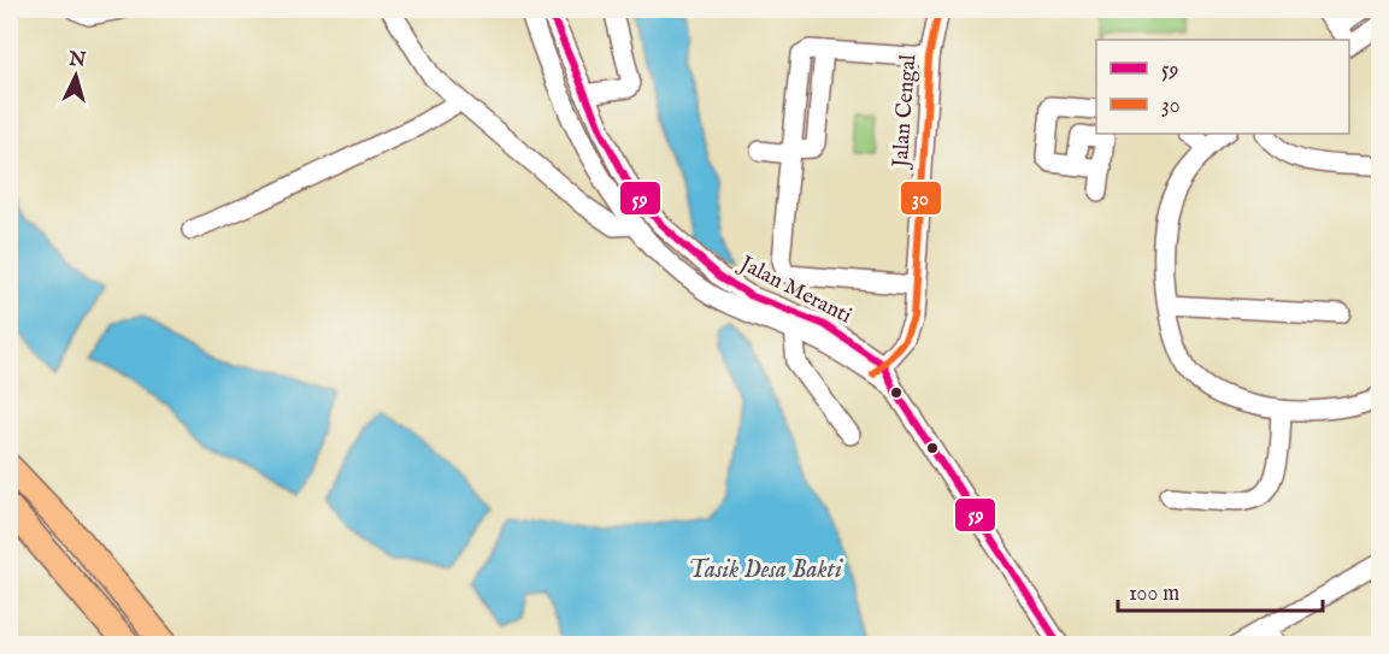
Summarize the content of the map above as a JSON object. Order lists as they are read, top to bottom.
{
  "streets": {
    "street": ["Jalan Cengal", "Jalan Meranti"]
  },
  "crossings": [
    ["Jalan Cengal", "Jalan Meranti"]
  ],
  "water": ["Tasik Desa Bakti"],
  "lines": ["transit line 59", "transit line 30"],
  "legend": ["59", "30"],
  "scale_bar": "100 m",
  "north": "top"
}
